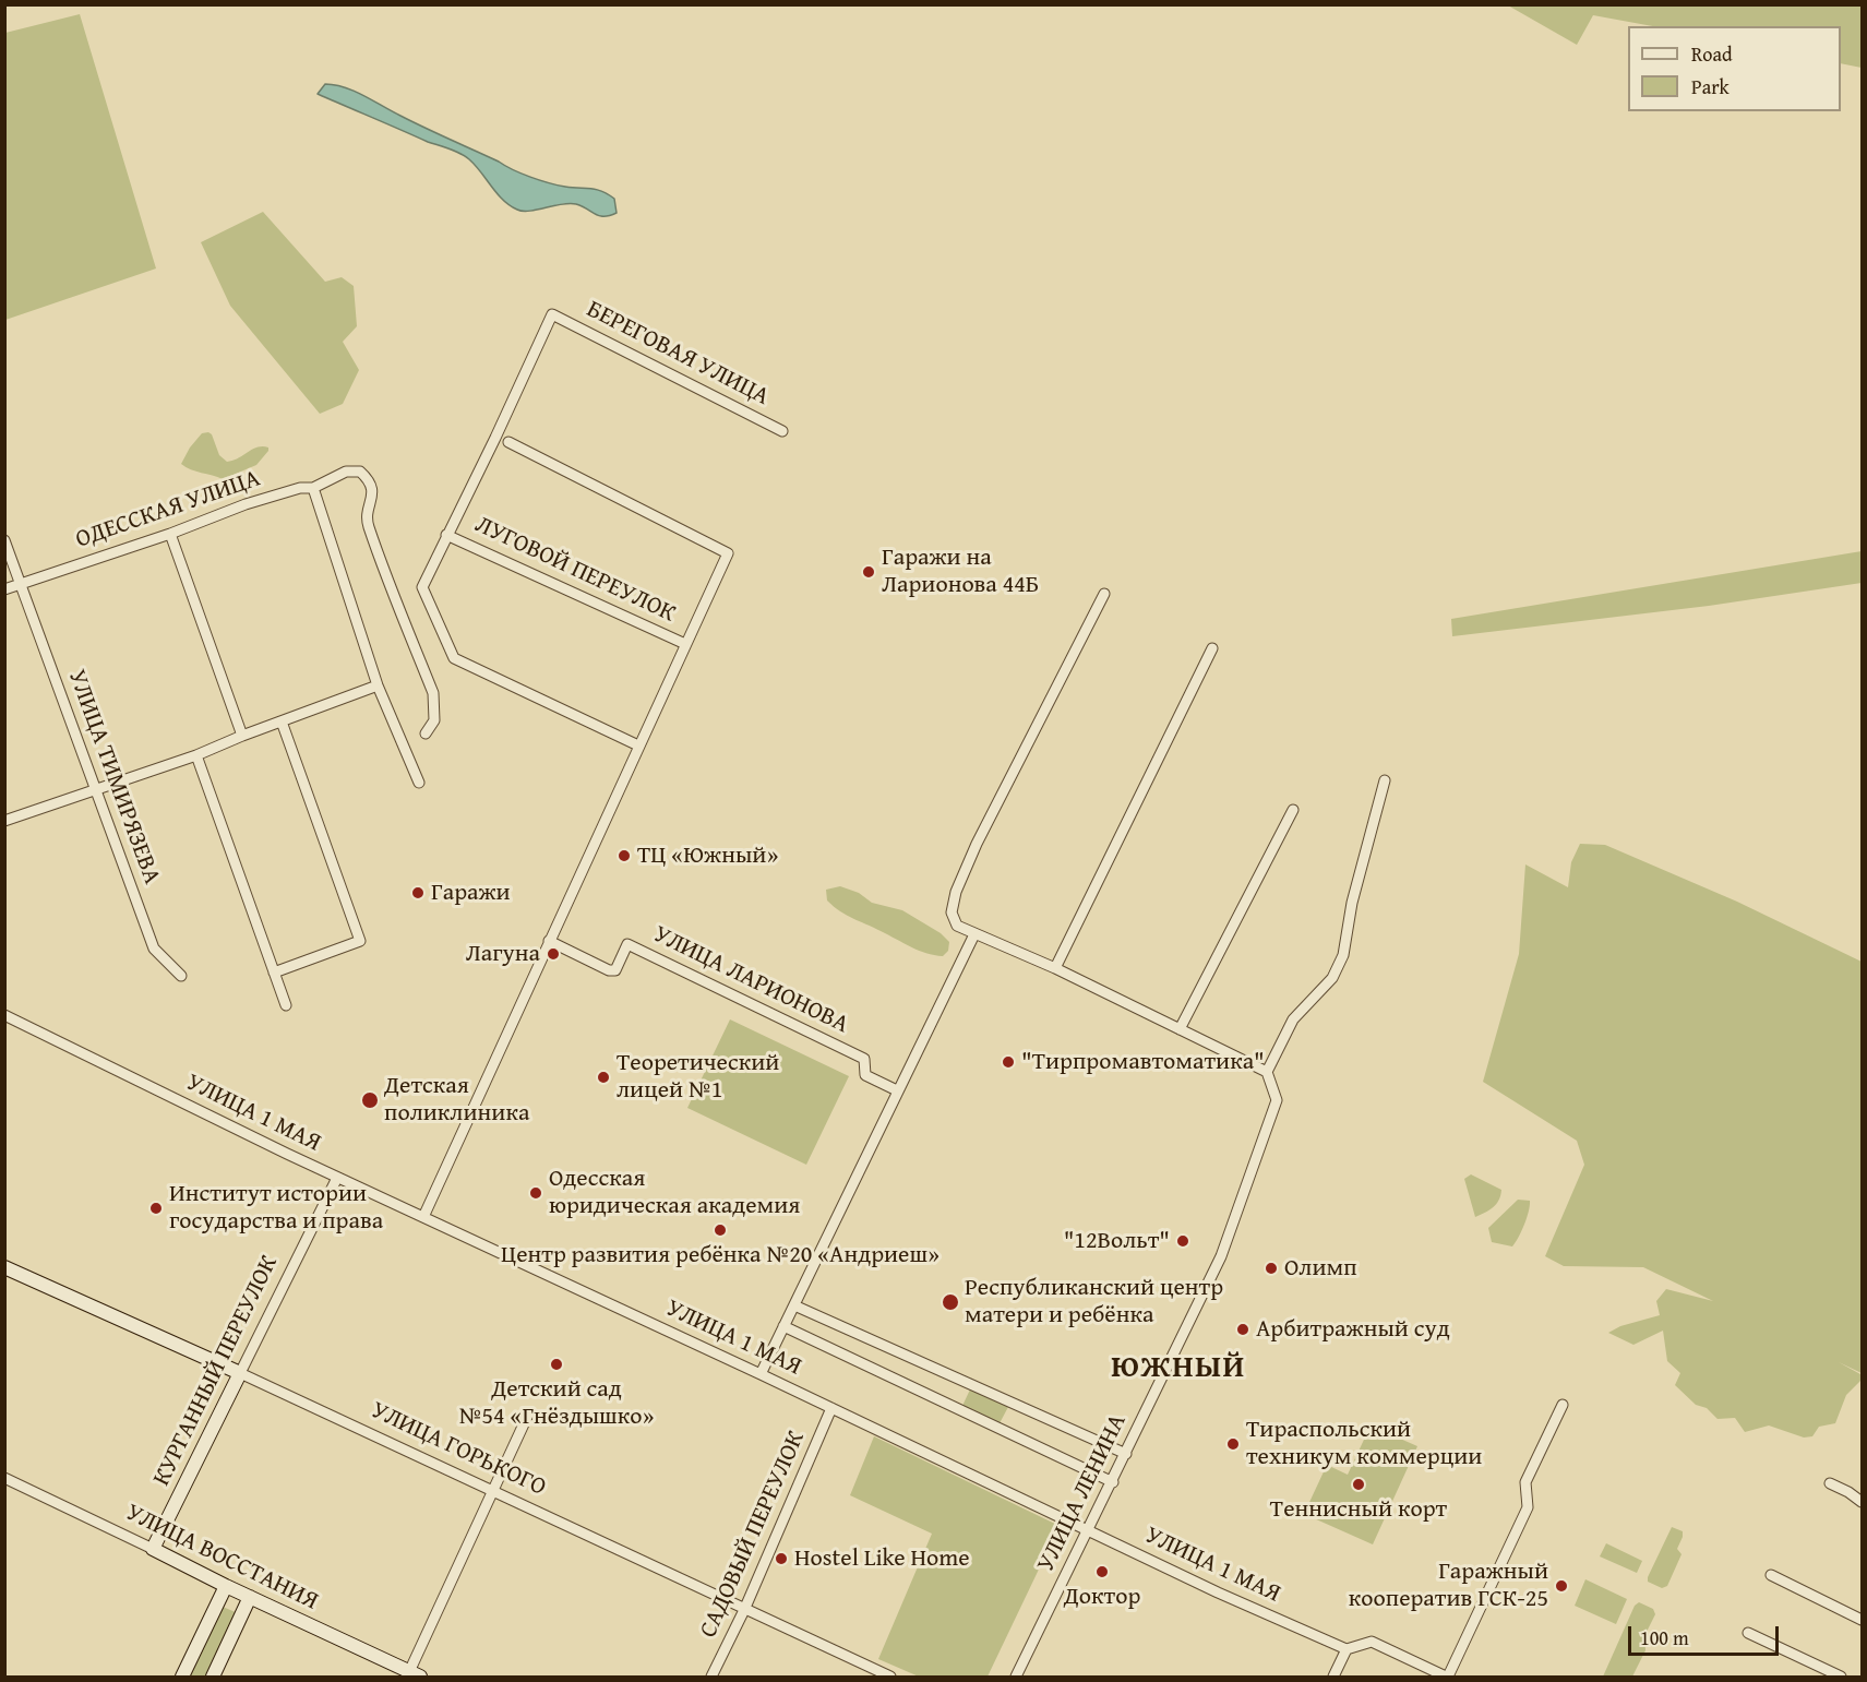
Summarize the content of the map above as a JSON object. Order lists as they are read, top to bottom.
{
  "streets": {
    "street": [
      "БЕРЕГОВАЯ УЛИЦА",
      "ОДЕССКАЯ УЛИЦА",
      "ЛУГОВОЙ ПЕРЕУЛОК",
      "УЛИЦА ТИМИРЯЗЕВА",
      "УЛИЦА ЛАРИОНОВА",
      "УЛИЦА 1 МАЯ",
      "КУРГАННЫЙ ПЕРЕУЛОК",
      "УЛИЦА ГОРЬКОГО",
      "УЛИЦА ЛЕНИНА",
      "САДОВЫЙ ПЕРЕУЛОК",
      "УЛИЦА ВОССТАНИЯ"
    ]
  },
  "crossings": [
    ["БЕРЕГОВАЯ УЛИЦА", "ЛУГОВОЙ ПЕРЕУЛОК"],
    ["ОДЕССКАЯ УЛИЦА", "УЛИЦА ТИМИРЯЗЕВА"],
    ["УЛИЦА 1 МАЯ", "КУРГАННЫЙ ПЕРЕУЛОК"],
    ["УЛИЦА 1 МАЯ", "УЛИЦА ЛЕНИНА"],
    ["УЛИЦА 1 МАЯ", "САДОВЫЙ ПЕРЕУЛОК"],
    ["КУРГАННЫЙ ПЕРЕУЛОК", "УЛИЦА ГОРЬКОГО"],
    ["КУРГАННЫЙ ПЕРЕУЛОК", "УЛИЦА ВОССТАНИЯ"],
    ["УЛИЦА ГОРЬКОГО", "САДОВЫЙ ПЕРЕУЛОК"]
  ],
  "districts": ["ЮЖНЫЙ"],
  "places": [
    "Гаражи на Ларионова 44Б",
    "ТЦ «Южный»",
    "Гаражи",
    "Лагуна",
    "\"Тирпромавтоматика\"",
    "Теоретический лицей №1",
    "Детская поликлиника",
    "Одесская юридическая академия",
    "Институт истории государства и права",
    "Центр развития ребёнка №20 «Андриеш»",
    "\"12Вольт\"",
    "Олимп",
    "Республиканский центр матери и ребёнка",
    "Арбитражный суд",
    "Детский сад №54 «Гнёздышко»",
    "Тираспольский техникум коммерции",
    "Теннисный корт",
    "Hostel Like Home",
    "Доктор",
    "Гаражный кооператив ГСК-25"
  ],
  "legend": ["Road", "Park"],
  "scale_bar": "100 m"
}
